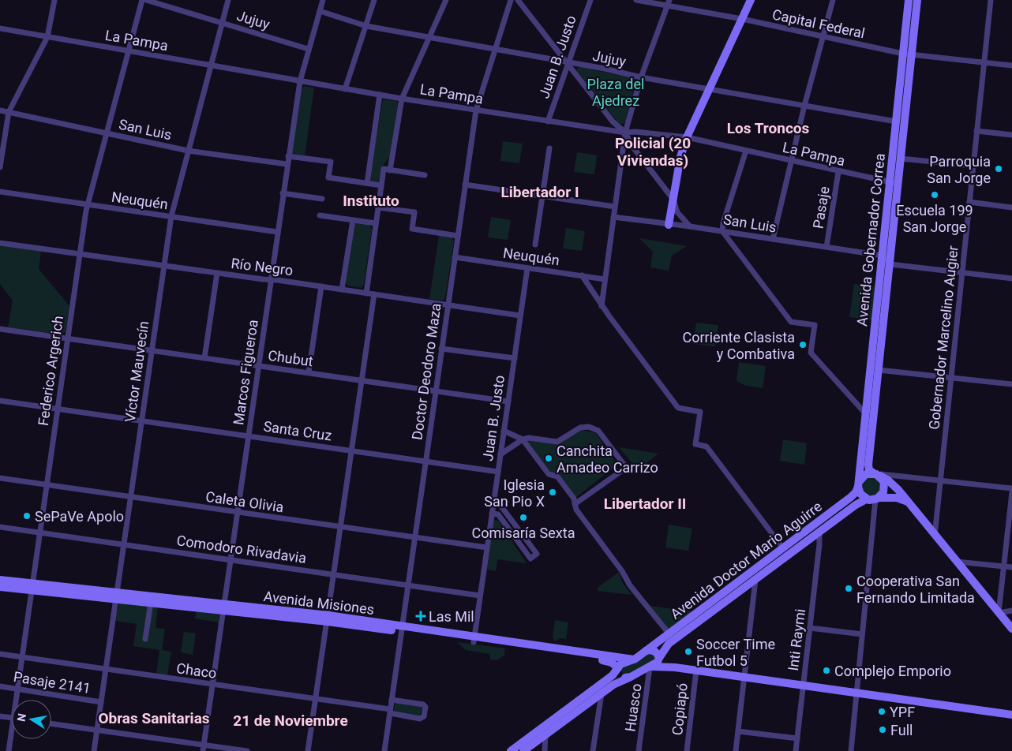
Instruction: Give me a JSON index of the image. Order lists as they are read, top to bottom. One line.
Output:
{"streets":{"main road":["Avenida Gobernador Correa","Avenida Doctor Mario Aguirre","Avenida Misiones"],"street":["Jujuy","Capital Federal","La Pampa","Juan B. Justo","San Luis","Neuquén","Pasaje","Río Negro","Gobernador Marcelino Augier","Chubut","Federico Argerich","Víctor Mauvecín","Doctor Deodoro Maza","Marcos Figueroa","Santa Cruz","Caleta Olivia","Comodoro Rivadavia","Inti Raymi","Chaco","Pasaje 2141","Huasco","Copiapó"]},"crossings":[["Jujuy","Juan B. Justo"],["Jujuy","Avenida Gobernador Correa"],["Jujuy","Víctor Mauvecín"],["Jujuy","Doctor Deodoro Maza"],["Jujuy","Marcos Figueroa"],["Capital Federal","Avenida Gobernador Correa"],["Capital Federal","Gobernador Marcelino Augier"],["La Pampa","Juan B. Justo"],["La Pampa","Pasaje"],["La Pampa","Avenida Gobernador Correa"],["La Pampa","Federico Argerich"],["La Pampa","Víctor Mauvecín"],["La Pampa","Doctor Deodoro Maza"],["La Pampa","Marcos Figueroa"],["Juan B. Justo","Neuquén"],["Juan B. Justo","Río Negro"],["Juan B. Justo","Chubut"],["Juan B. Justo","Santa Cruz"],["Juan B. Justo","Caleta Olivia"],["Juan B. Justo","Comodoro Rivadavia"],["Juan B. Justo","Avenida Misiones"],["San Luis","Pasaje"],["San Luis","Avenida Gobernador Correa"],["San Luis","Federico Argerich"],["San Luis","Víctor Mauvecín"],["San Luis","Marcos Figueroa"],["Neuquén","Federico Argerich"],["Neuquén","Víctor Mauvecín"],["Neuquén","Doctor Deodoro Maza"],["Neuquén","Marcos Figueroa"],["Avenida Gobernador Correa","Avenida Doctor Mario Aguirre"],["Río Negro","Federico Argerich"],["Río Negro","Víctor Mauvecín"],["Río Negro","Doctor Deodoro Maza"],["Río Negro","Marcos Figueroa"],["Chubut","Federico Argerich"],["Chubut","Víctor Mauvecín"],["Chubut","Doctor Deodoro Maza"],["Chubut","Marcos Figueroa"],["Federico Argerich","Santa Cruz"],["Federico Argerich","Caleta Olivia"],["Federico Argerich","Comodoro Rivadavia"],["Federico Argerich","Avenida Misiones"],["Federico Argerich","Chaco"],["Federico Argerich","Pasaje 2141"],["Víctor Mauvecín","Santa Cruz"],["Víctor Mauvecín","Caleta Olivia"],["Víctor Mauvecín","Comodoro Rivadavia"],["Víctor Mauvecín","Avenida Misiones"],["Víctor Mauvecín","Chaco"],["Víctor Mauvecín","Pasaje 2141"],["Doctor Deodoro Maza","Santa Cruz"],["Doctor Deodoro Maza","Caleta Olivia"],["Doctor Deodoro Maza","Comodoro Rivadavia"],["Doctor Deodoro Maza","Avenida Misiones"],["Doctor Deodoro Maza","Chaco"],["Marcos Figueroa","Santa Cruz"],["Marcos Figueroa","Caleta Olivia"],["Marcos Figueroa","Comodoro Rivadavia"],["Marcos Figueroa","Avenida Misiones"],["Marcos Figueroa","Chaco"],["Avenida Doctor Mario Aguirre","Avenida Misiones"],["Avenida Doctor Mario Aguirre","Inti Raymi"],["Avenida Doctor Mario Aguirre","Huasco"]],"districts":["Los Troncos","Policial (20 Viviendas)","Libertador I","Instituto","Libertador II","Obras Sanitarias","21 de Noviembre"],"parks":["Plaza del Ajedrez"],"places":{"other":["Parroquia San Jorge","Escuela 199 San Jorge","Corriente Clasista y Combativa","Canchita Amadeo Carrizo","Iglesia San Pio X","SePaVe Apolo","Comisaría Sexta","Cooperativa San Fernando Limitada","Soccer Time Futbol 5","Complejo Emporio","YPF","Full"],"health":["Las Mil"]},"north":"left"}
